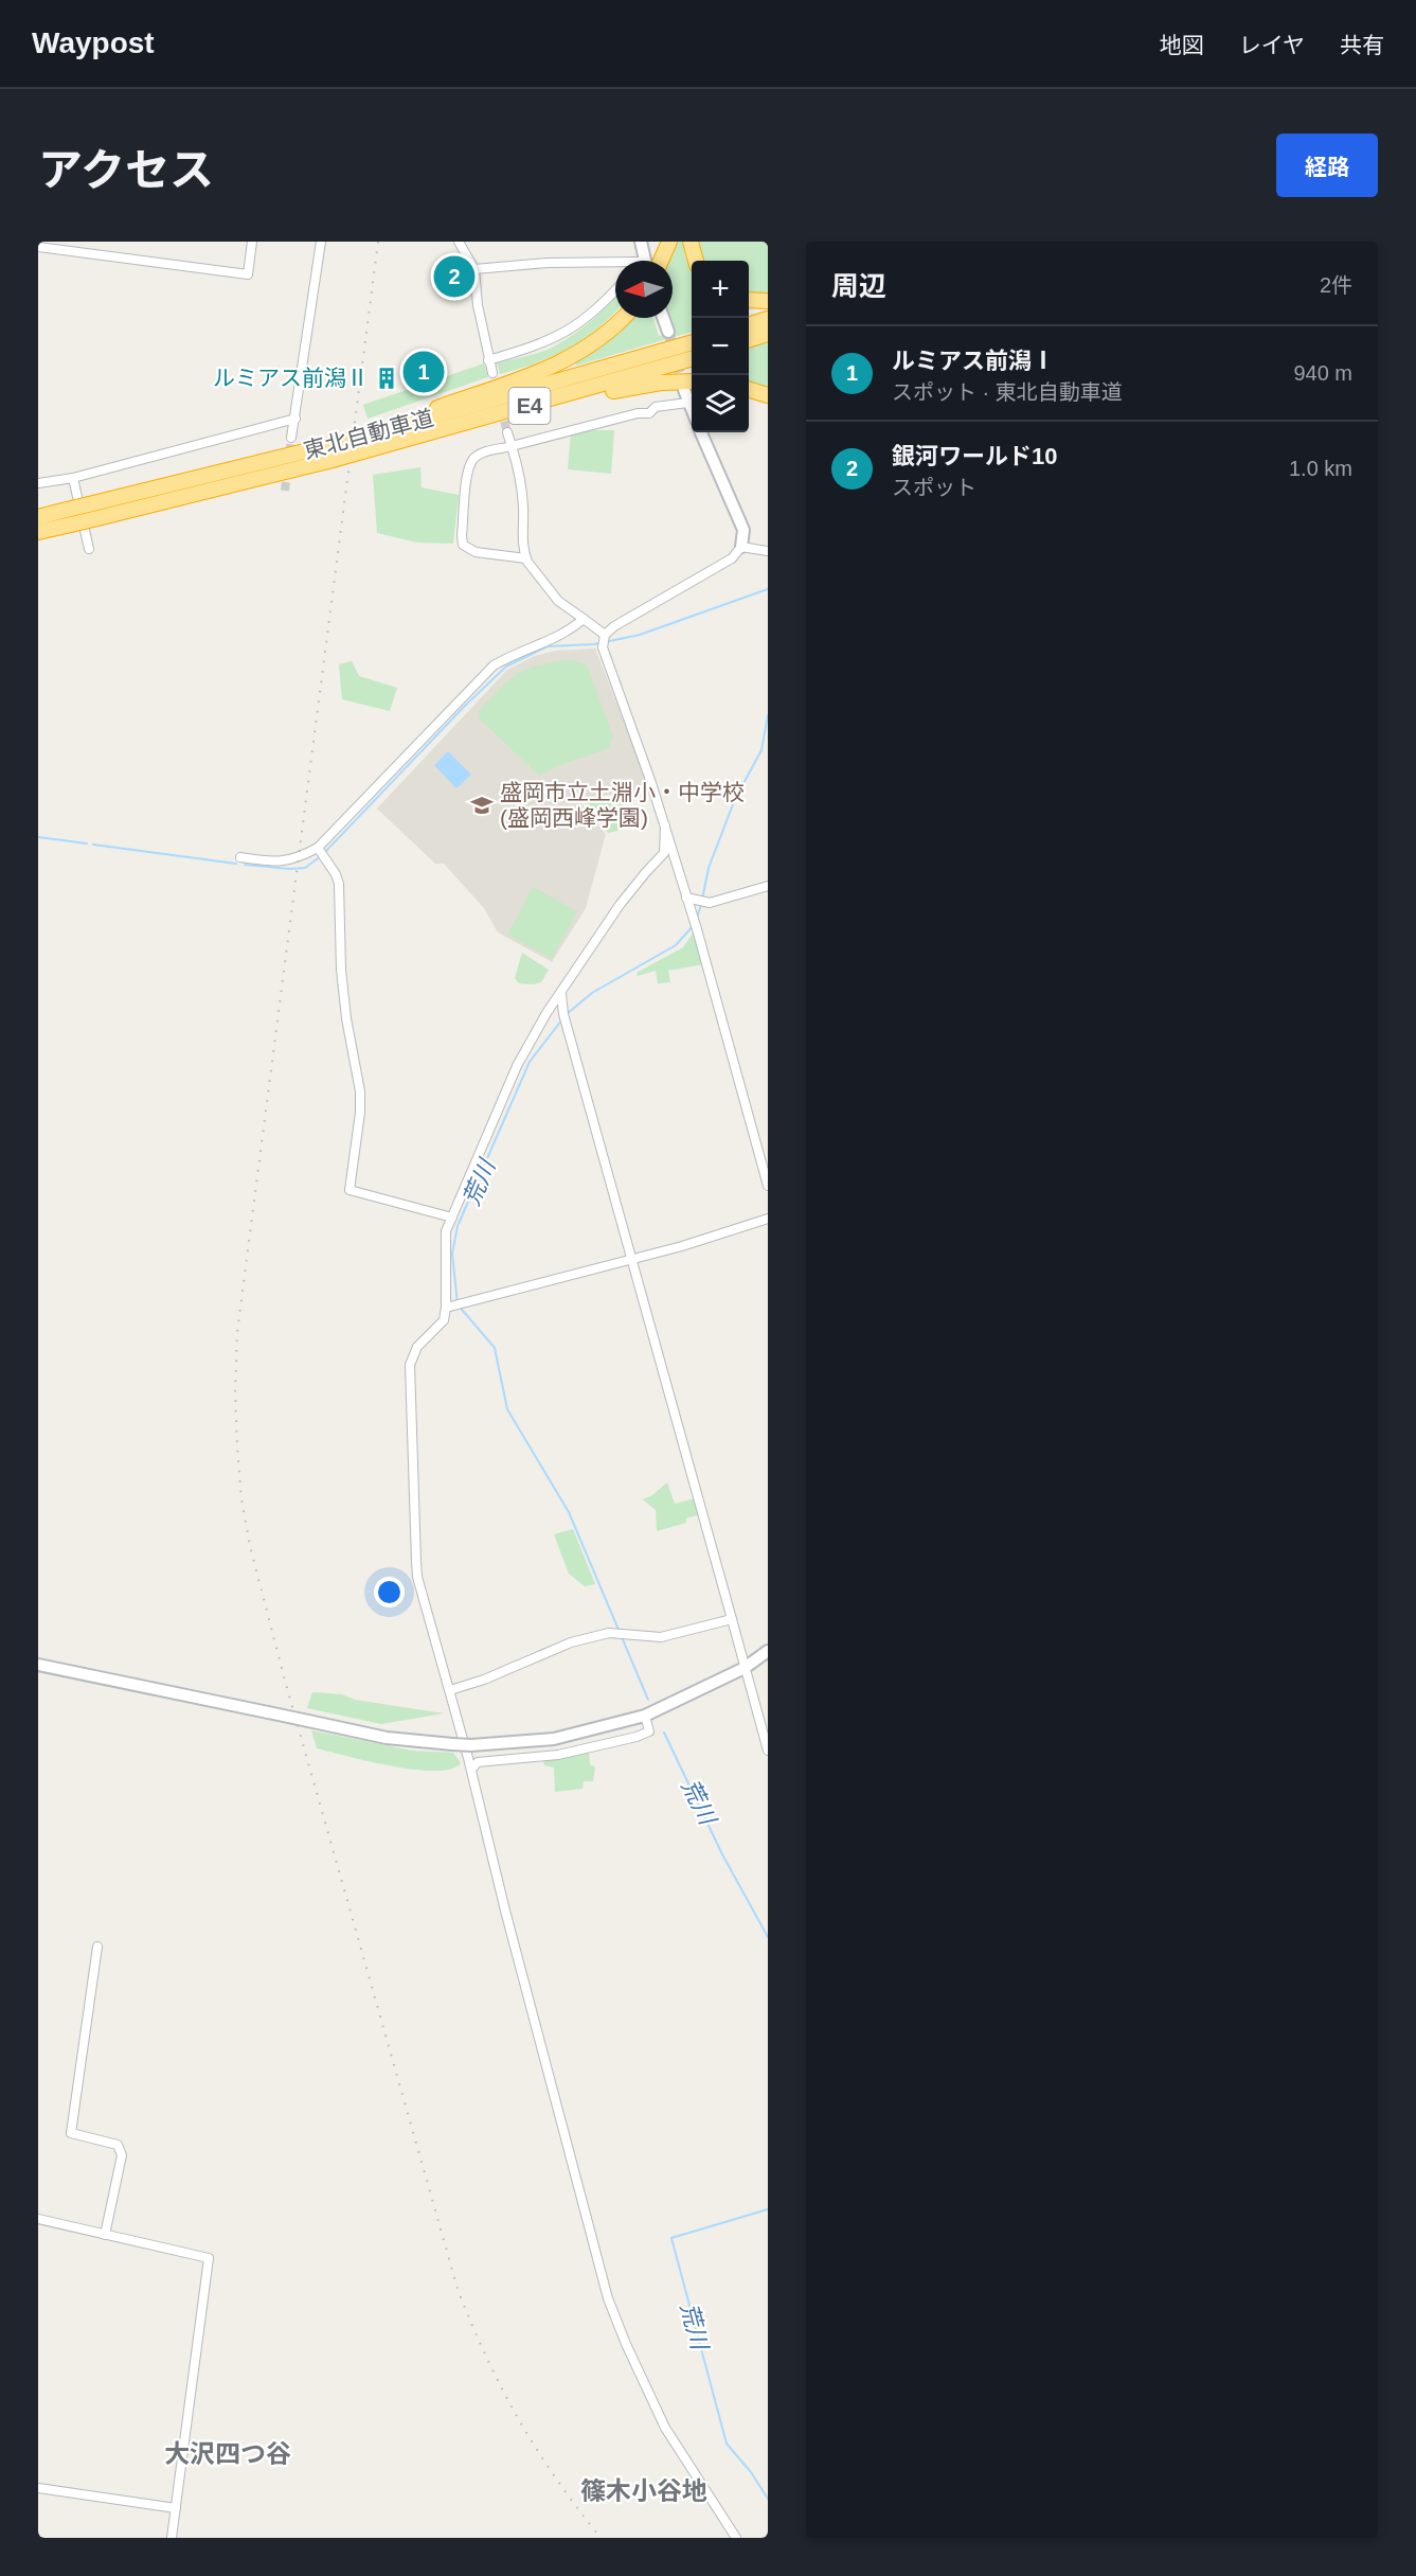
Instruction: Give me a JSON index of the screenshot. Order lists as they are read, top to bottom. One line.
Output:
{"streets":{"highway":["E4","東北自動車道"]},"districts":["大沢四つ谷","篠木小谷地"],"water":["荒川"],"places":{"building":["ルミアス前潟Ⅱ"],"school or university":["盛岡市立土淵小・中学校 (盛岡西峰学園)"]},"north":"left","page":{"header":"Waypost","nav":["地図","レイヤ","共有"],"title":"アクセス","buttons":"経路","heading":["周辺","2件"],"pins":["2","1"],"map_buttons":["+","−"],"list":[{"mark":"1","name":"ルミアス前潟Ⅰ","note":"スポット · 東北自動車道","value":"940 m"},{"mark":"2","name":"銀河ワールド10","note":"スポット","value":"1.0 km"}]}}
